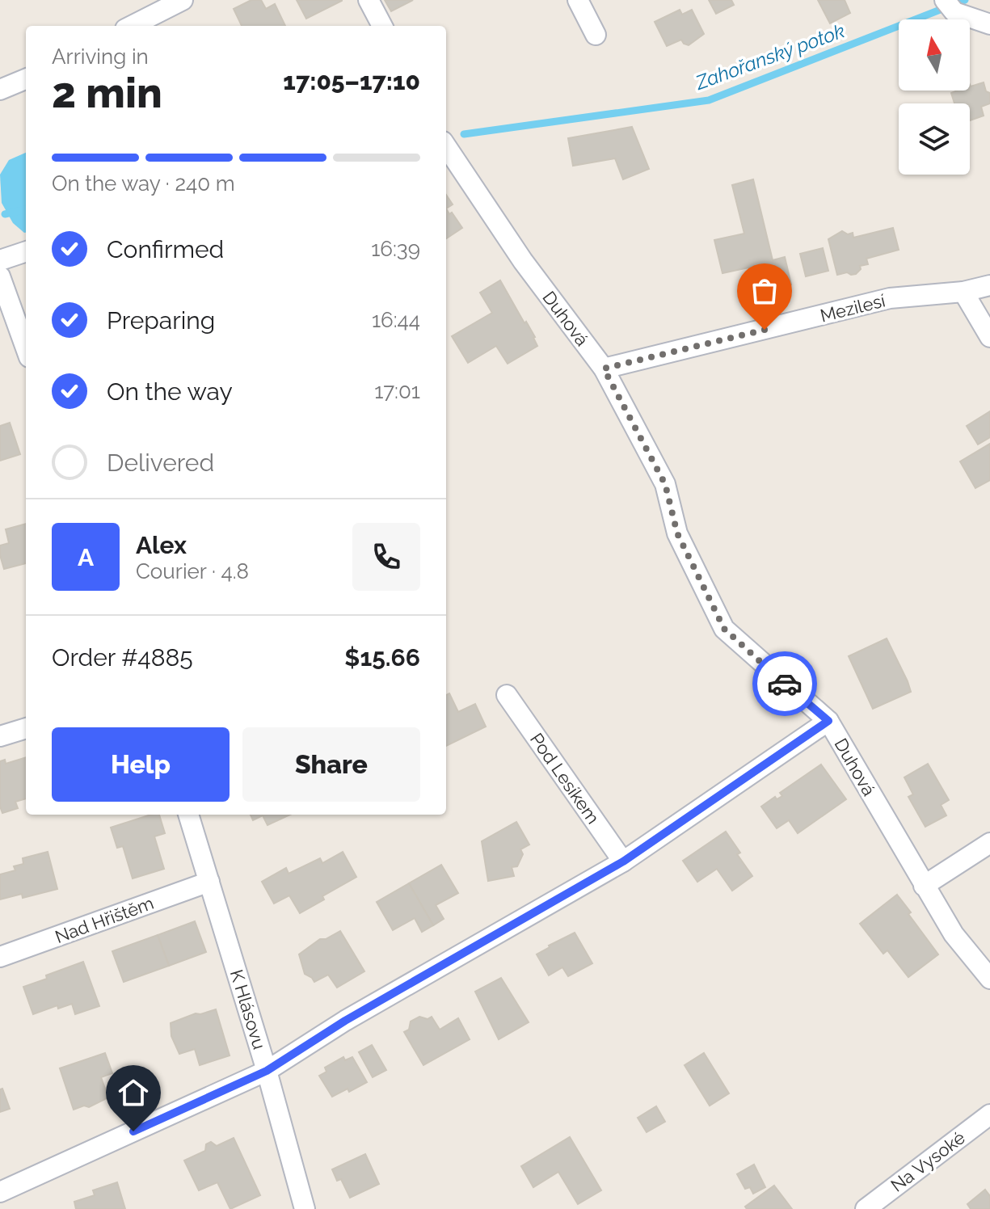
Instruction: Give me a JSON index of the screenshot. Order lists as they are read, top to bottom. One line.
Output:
{"streets":{"street":["Mezilesí","Duhová","Pod Lesíkem","Nad Hřištěm","K Hlásovu","Na Vysoké"]},"crossings":[["Mezilesí","Duhová"],["Nad Hřištěm","K Hlásovu"]],"water":["Zahořanský potok"],"north":"top","page":{"heading":["2 min","Arriving in","17:05–17:10"],"panel":["Alex","Courier · 4.8","Order #4885","$15.66"],"bar":"On the way · 240 m","list":[["Confirmed","16:39"],["Preparing","16:44"],["On the way","17:01"],"Delivered"],"round":"A","buttons":["Help","Share"]}}
